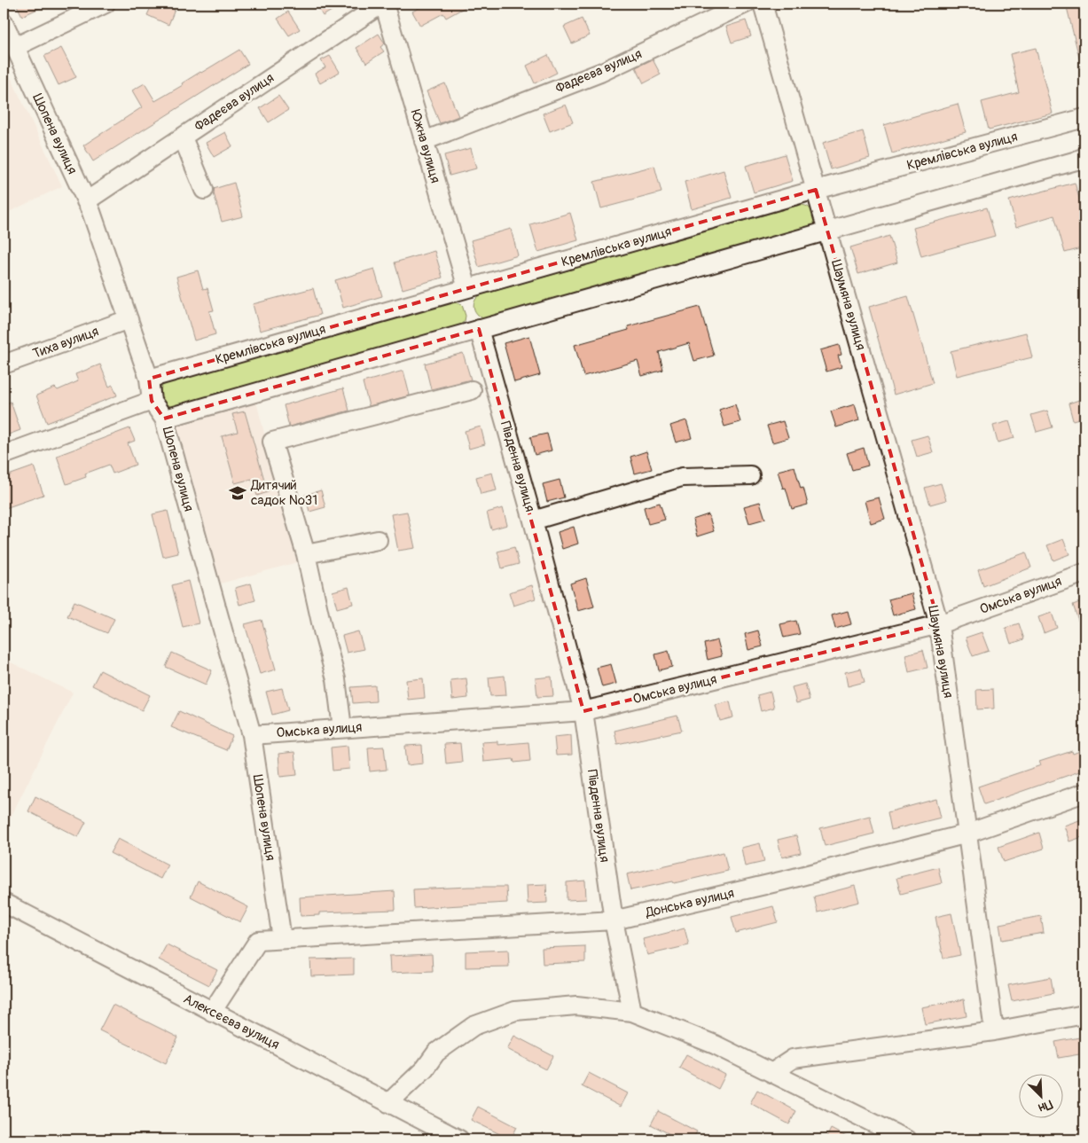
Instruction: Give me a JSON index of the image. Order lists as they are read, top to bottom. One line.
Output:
{"streets":{"street":["Фадеєва вулиця","Шопена вулиця","Южна вулиця","Кремлівська вулиця","Шаумяна вулиця","Тиха вулиця","Південна вулиця","Омська вулиця","Донська вулиця","Алексєєва вулиця"]},"crossings":[["Фадеєва вулиця","Шопена вулиця"],["Фадеєва вулиця","Южна вулиця"],["Шопена вулиця","Кремлівська вулиця"],["Шопена вулиця","Тиха вулиця"],["Шопена вулиця","Омська вулиця"],["Шопена вулиця","Донська вулиця"],["Южна вулиця","Кремлівська вулиця"],["Кремлівська вулиця","Шаумяна вулиця"],["Шаумяна вулиця","Омська вулиця"],["Шаумяна вулиця","Донська вулиця"],["Південна вулиця","Омська вулиця"],["Південна вулиця","Донська вулиця"],["Донська вулиця","Алексєєва вулиця"]],"places":{"school or university":["Дитячий садок №31"]},"north":"bottom right"}
